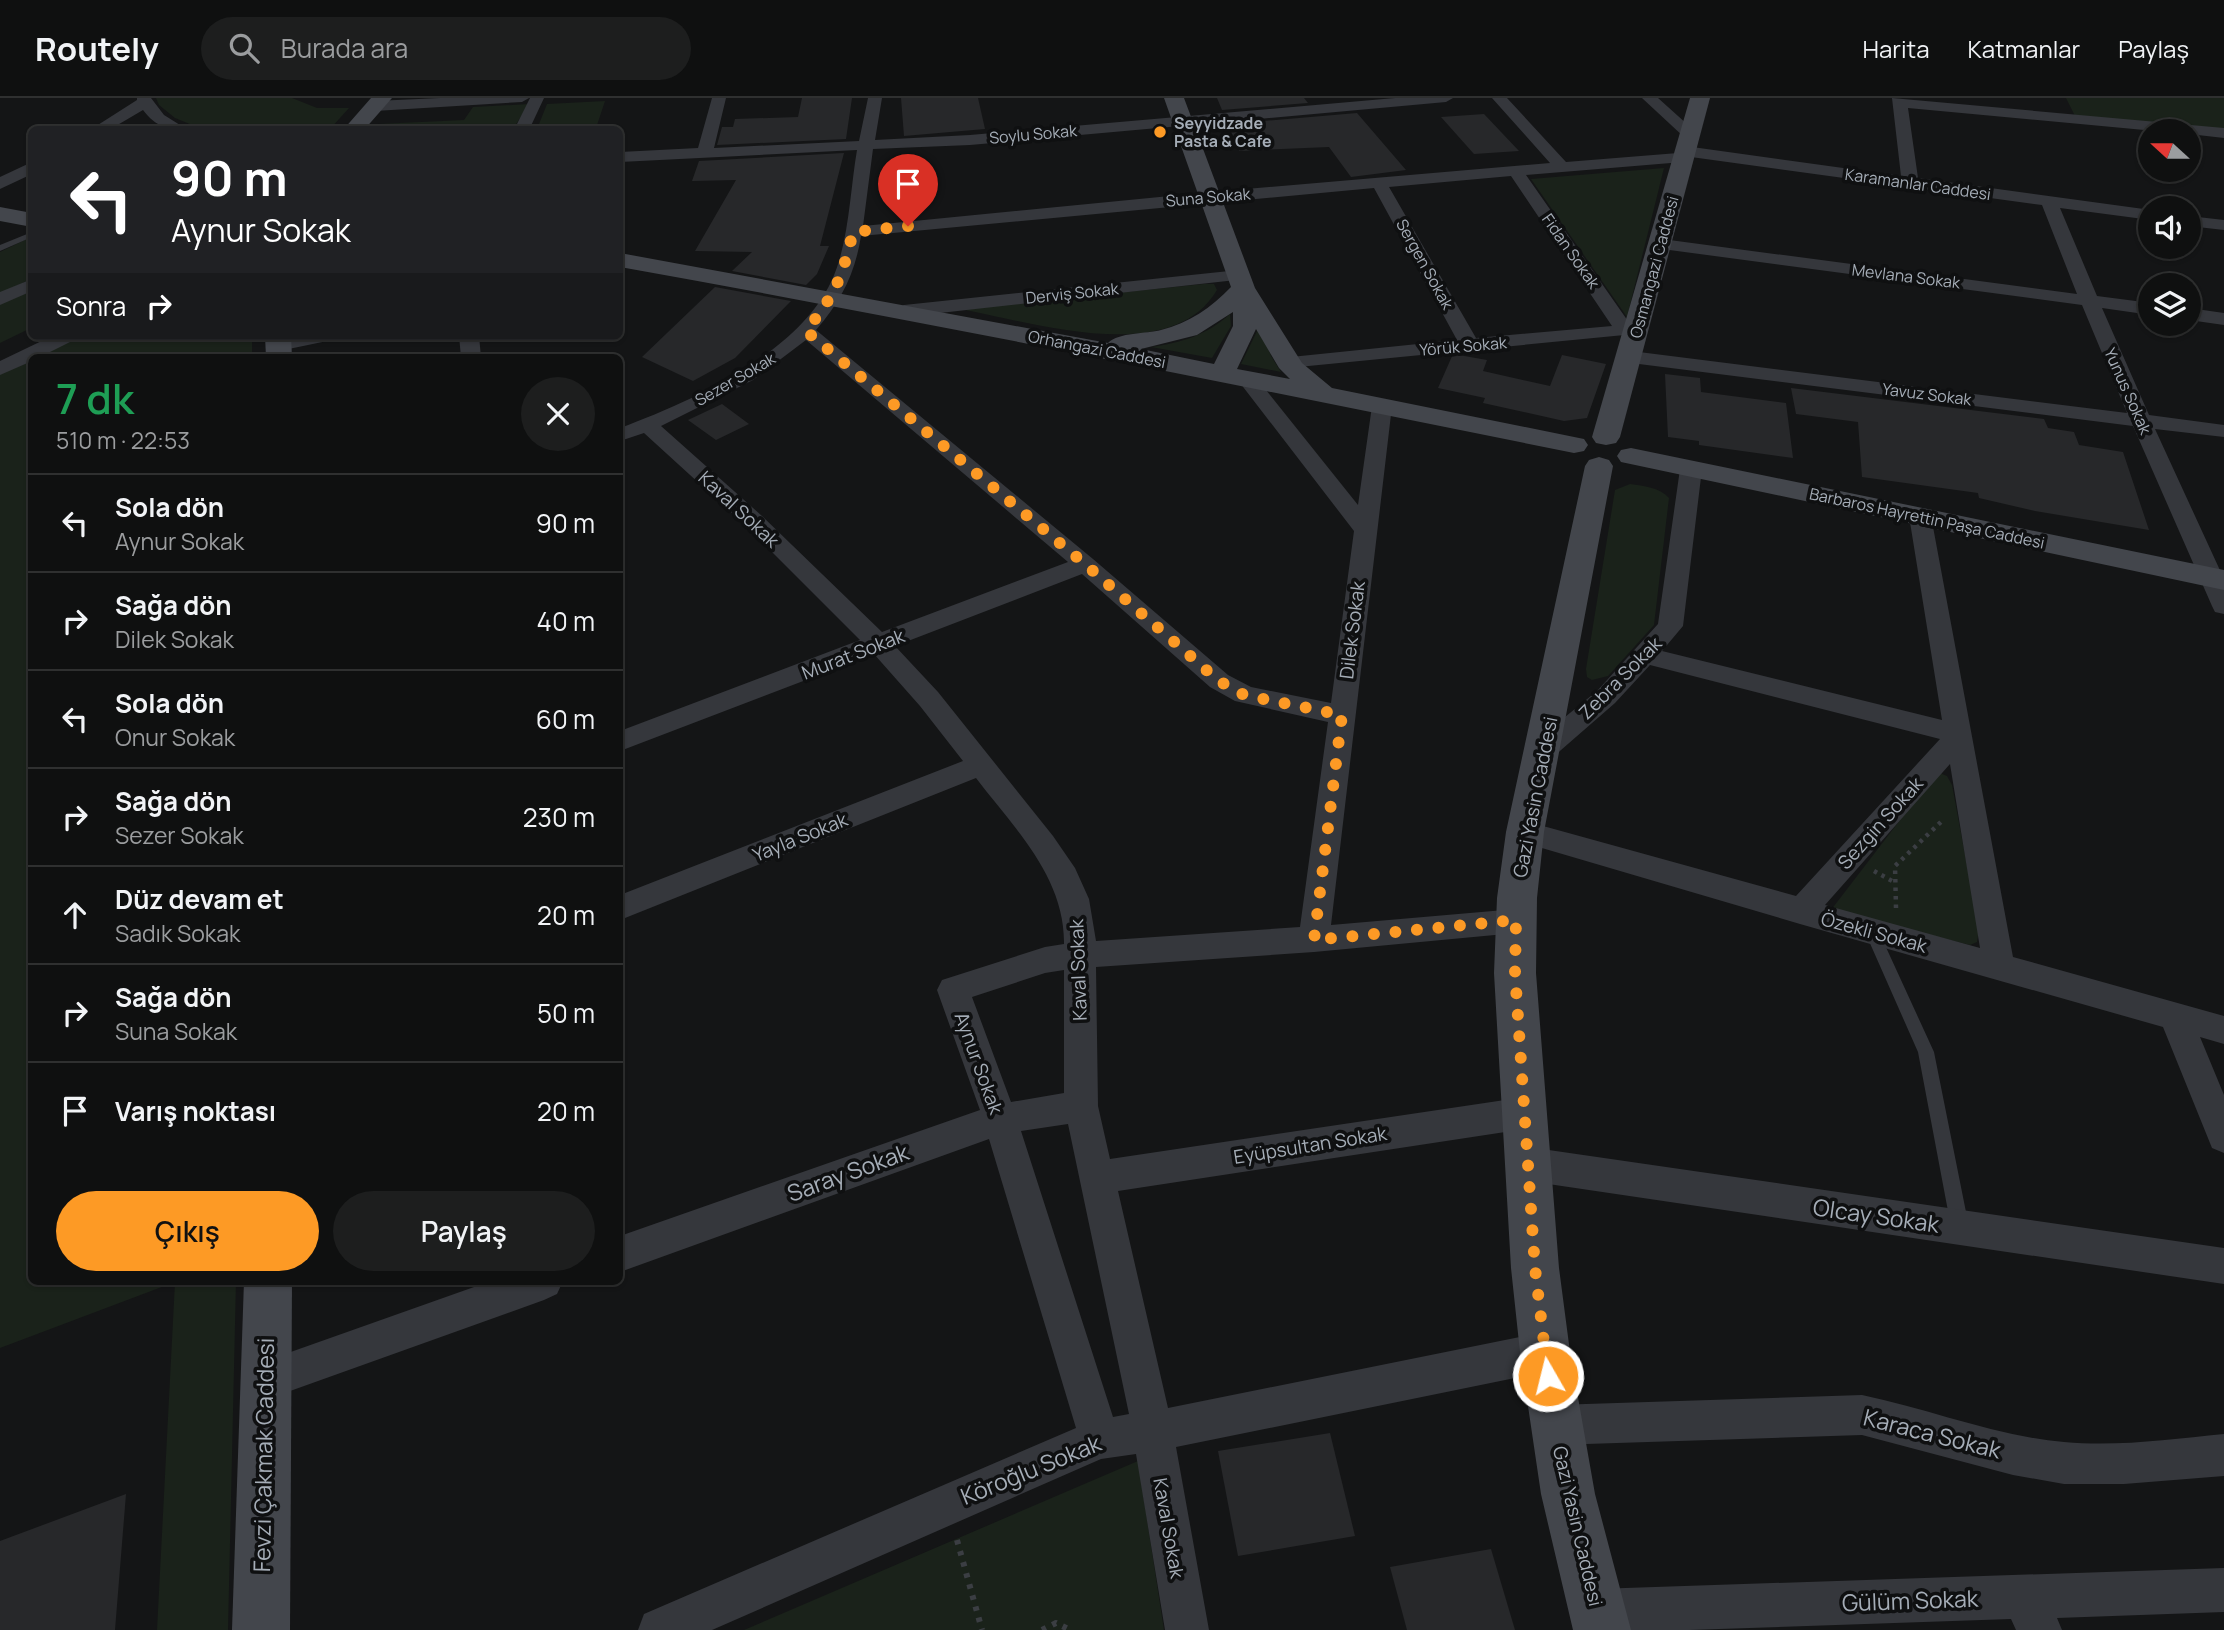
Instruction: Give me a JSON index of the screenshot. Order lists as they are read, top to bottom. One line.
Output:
{"streets":{"street":["Soylu Sokak","Karamanlar Caddesi","Suna Sokak","Fidan Sokak","Sergen Sokak","Osmangazi Caddesi","Mevlana Sokak","Derviş Sokak","Yörük Sokak","Orhangazi Caddesi","Sezer Sokak","Yunus Sokak","Yavuz Sokak","Kaval Sokak","Barbaros Hayrettin Paşa Caddesi","Dilek Sokak","Murat Sokak","Zebra Sokak","Gazi Yasin Caddesi","Sezgin Sokak","Yayla Sokak","Özekli Sokak","Aynur Sokak","Eyüpsultan Sokak","Saray Sokak","Olcay Sokak","Karaca Sokak","Fevzi Çakmak Caddesi","Köroğlu Sokak","Gülüm Sokak"]},"crossings":[["Soylu Sokak","Sezer Sokak"],["Karamanlar Caddesi","Suna Sokak"],["Karamanlar Caddesi","Osmangazi Caddesi"],["Karamanlar Caddesi","Yunus Sokak"],["Suna Sokak","Fidan Sokak"],["Suna Sokak","Sergen Sokak"],["Suna Sokak","Sezer Sokak"],["Fidan Sokak","Osmangazi Caddesi"],["Fidan Sokak","Yörük Sokak"],["Sergen Sokak","Yörük Sokak"],["Osmangazi Caddesi","Mevlana Sokak"],["Osmangazi Caddesi","Yörük Sokak"],["Osmangazi Caddesi","Orhangazi Caddesi"],["Osmangazi Caddesi","Yavuz Sokak"],["Osmangazi Caddesi","Barbaros Hayrettin Paşa Caddesi"],["Osmangazi Caddesi","Gazi Yasin Caddesi"],["Mevlana Sokak","Yunus Sokak"],["Derviş Sokak","Orhangazi Caddesi"],["Orhangazi Caddesi","Sezer Sokak"],["Orhangazi Caddesi","Barbaros Hayrettin Paşa Caddesi"],["Orhangazi Caddesi","Dilek Sokak"],["Orhangazi Caddesi","Gazi Yasin Caddesi"],["Sezer Sokak","Kaval Sokak"],["Yunus Sokak","Yavuz Sokak"],["Yunus Sokak","Barbaros Hayrettin Paşa Caddesi"],["Kaval Sokak","Murat Sokak"],["Kaval Sokak","Yayla Sokak"],["Kaval Sokak","Aynur Sokak"],["Kaval Sokak","Eyüpsultan Sokak"],["Kaval Sokak","Saray Sokak"],["Kaval Sokak","Köroğlu Sokak"],["Barbaros Hayrettin Paşa Caddesi","Zebra Sokak"],["Barbaros Hayrettin Paşa Caddesi","Gazi Yasin Caddesi"],["Dilek Sokak","Aynur Sokak"],["Zebra Sokak","Gazi Yasin Caddesi"],["Gazi Yasin Caddesi","Özekli Sokak"],["Gazi Yasin Caddesi","Aynur Sokak"],["Gazi Yasin Caddesi","Eyüpsultan Sokak"],["Gazi Yasin Caddesi","Olcay Sokak"],["Gazi Yasin Caddesi","Karaca Sokak"],["Gazi Yasin Caddesi","Köroğlu Sokak"],["Gazi Yasin Caddesi","Gülüm Sokak"],["Sezgin Sokak","Özekli Sokak"],["Aynur Sokak","Saray Sokak"],["Aynur Sokak","Köroğlu Sokak"]],"places":["Seyyidzade Pasta & Cafe"],"north":"left","page":{"header":"Routely","search":"Burada ara","nav":["Harita","Katmanlar","Paylaş"],"turn":["90 m","Aynur Sokak"],"then":"Sonra","heading":["7 dk","510 m · 22:53"],"list":[{"name":"Sola dön","note":"Aynur Sokak","value":"90 m"},{"name":"Sağa dön","note":"Dilek Sokak","value":"40 m"},{"name":"Sola dön","note":"Onur Sokak","value":"60 m"},{"name":"Sağa dön","note":"Sezer Sokak","value":"230 m"},{"name":"Düz devam et","note":"Sadık Sokak","value":"20 m"},{"name":"Sağa dön","note":"Suna Sokak","value":"50 m"},{"name":"Varış noktası","value":"20 m"}],"buttons":["Çıkış","Paylaş"]}}
